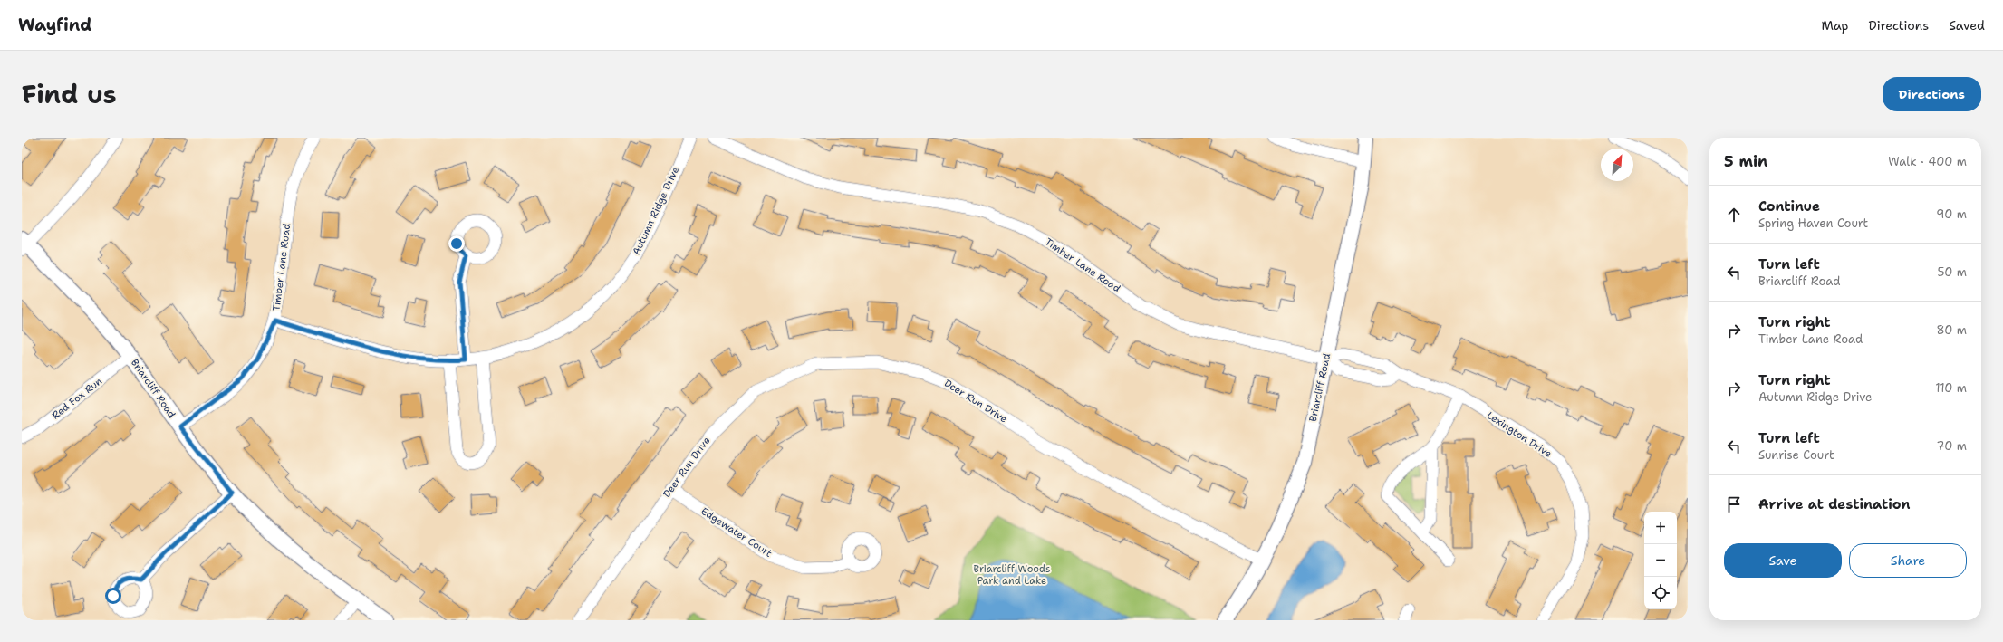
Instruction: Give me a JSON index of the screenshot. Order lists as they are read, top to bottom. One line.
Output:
{"streets":{"street":["Autumn Ridge Drive","Timber Lane Road","Briarcliff Road","Red Fox Run","Deer Run Drive","Lexington Drive","Edgewater Court"]},"crossings":[["Autumn Ridge Drive","Timber Lane Road"],["Timber Lane Road","Briarcliff Road"],["Timber Lane Road","Lexington Drive"],["Briarcliff Road","Red Fox Run"],["Briarcliff Road","Deer Run Drive"],["Briarcliff Road","Lexington Drive"],["Deer Run Drive","Edgewater Court"]],"parks":["Briarcliff Woods Park and Lake"],"north":"top right","page":{"header":"Wayfind","nav":["Map","Directions","Saved"],"title":"Find us","buttons":["Directions",["Save","Share"]],"heading":["5 min","Walk · 400 m"],"list":[["Continue","Spring Haven Court","90 m"],["Turn left","Briarcliff Road","50 m"],["Turn right","Timber Lane Road","80 m"],["Turn right","Autumn Ridge Drive","110 m"],["Turn left","Sunrise Court","70 m"],"Arrive at destination"],"map_buttons":["+","−"]}}
